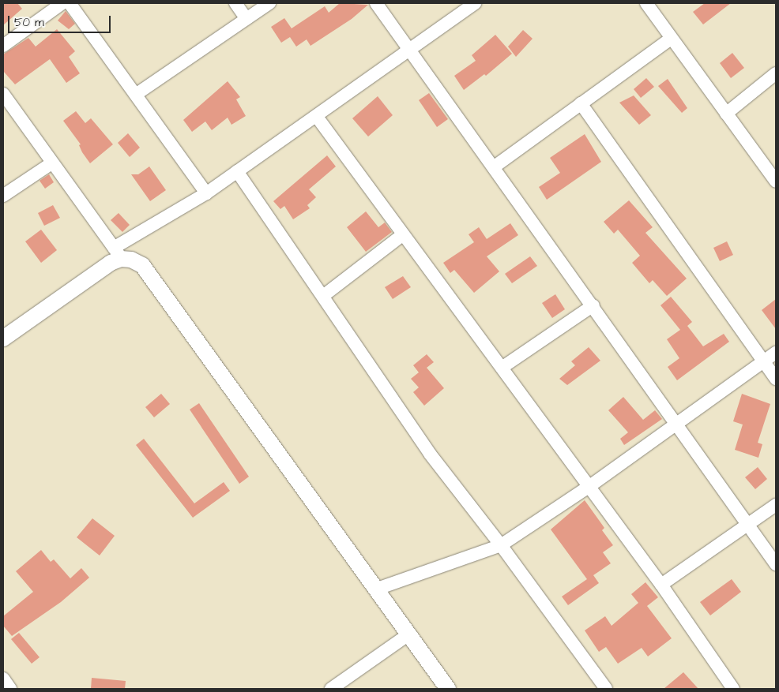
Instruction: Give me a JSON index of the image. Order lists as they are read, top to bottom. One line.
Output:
{"scale_bar":"50 m"}
